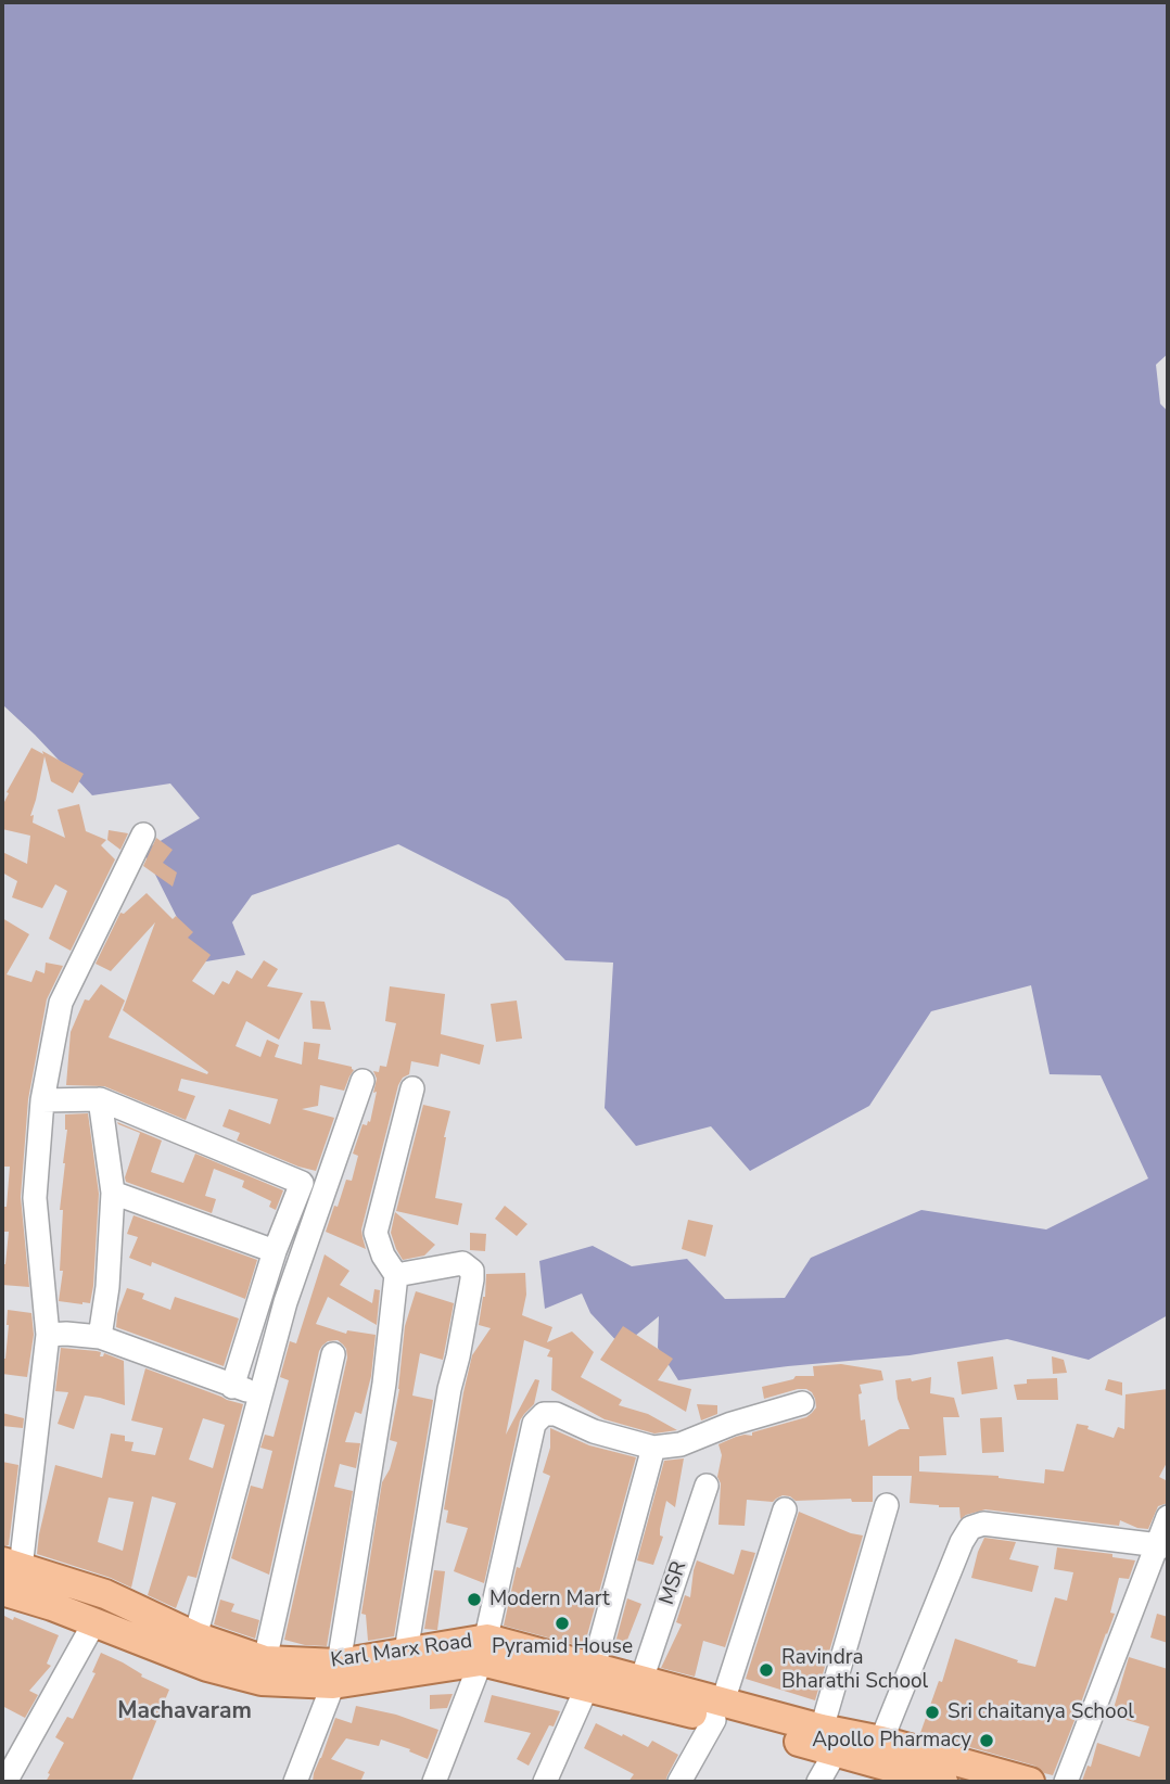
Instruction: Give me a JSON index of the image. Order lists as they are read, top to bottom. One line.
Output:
{"streets":{"main road":["Karl Marx Road"],"street":["MSR"]},"crossings":[["MSR","Karl Marx Road"]],"districts":["Machavaram"],"places":["Modern Mart","Pyramid House","Ravindra Bharathi School","Sri chaitanya School","Apollo Pharmacy"]}
